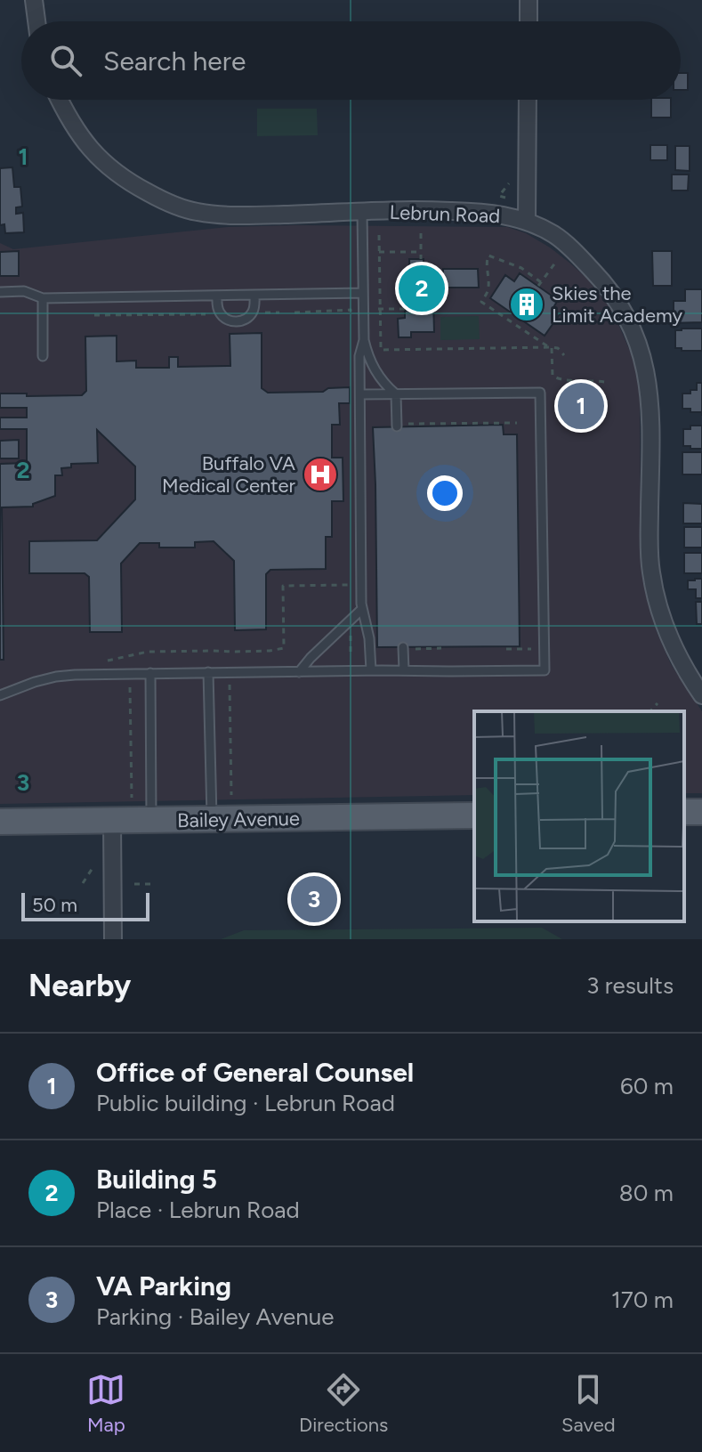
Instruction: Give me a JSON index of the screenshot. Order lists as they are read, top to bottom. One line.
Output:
{"streets":{"main road":["Bailey Avenue"],"street":["Lebrun Road"]},"places":{"building":["Skies the Limit Academy"],"hospital":["Buffalo VA Medical Center"]},"scale_bar":"50 m","page":{"search":"Search here","pins":["2","1","3"],"scale":"50 m","heading":["Nearby","3 results"],"list":[{"mark":"1","name":"Office of General Counsel","note":"Public building · Lebrun Road","value":"60 m"},{"mark":"2","name":"Building 5","note":"Place · Lebrun Road","value":"80 m"},{"mark":"3","name":"VA Parking","note":"Parking · Bailey Avenue","value":"170 m"}],"nav":["Map","Directions","Saved"]},"grid":{"rows":["1","2","3"]}}
